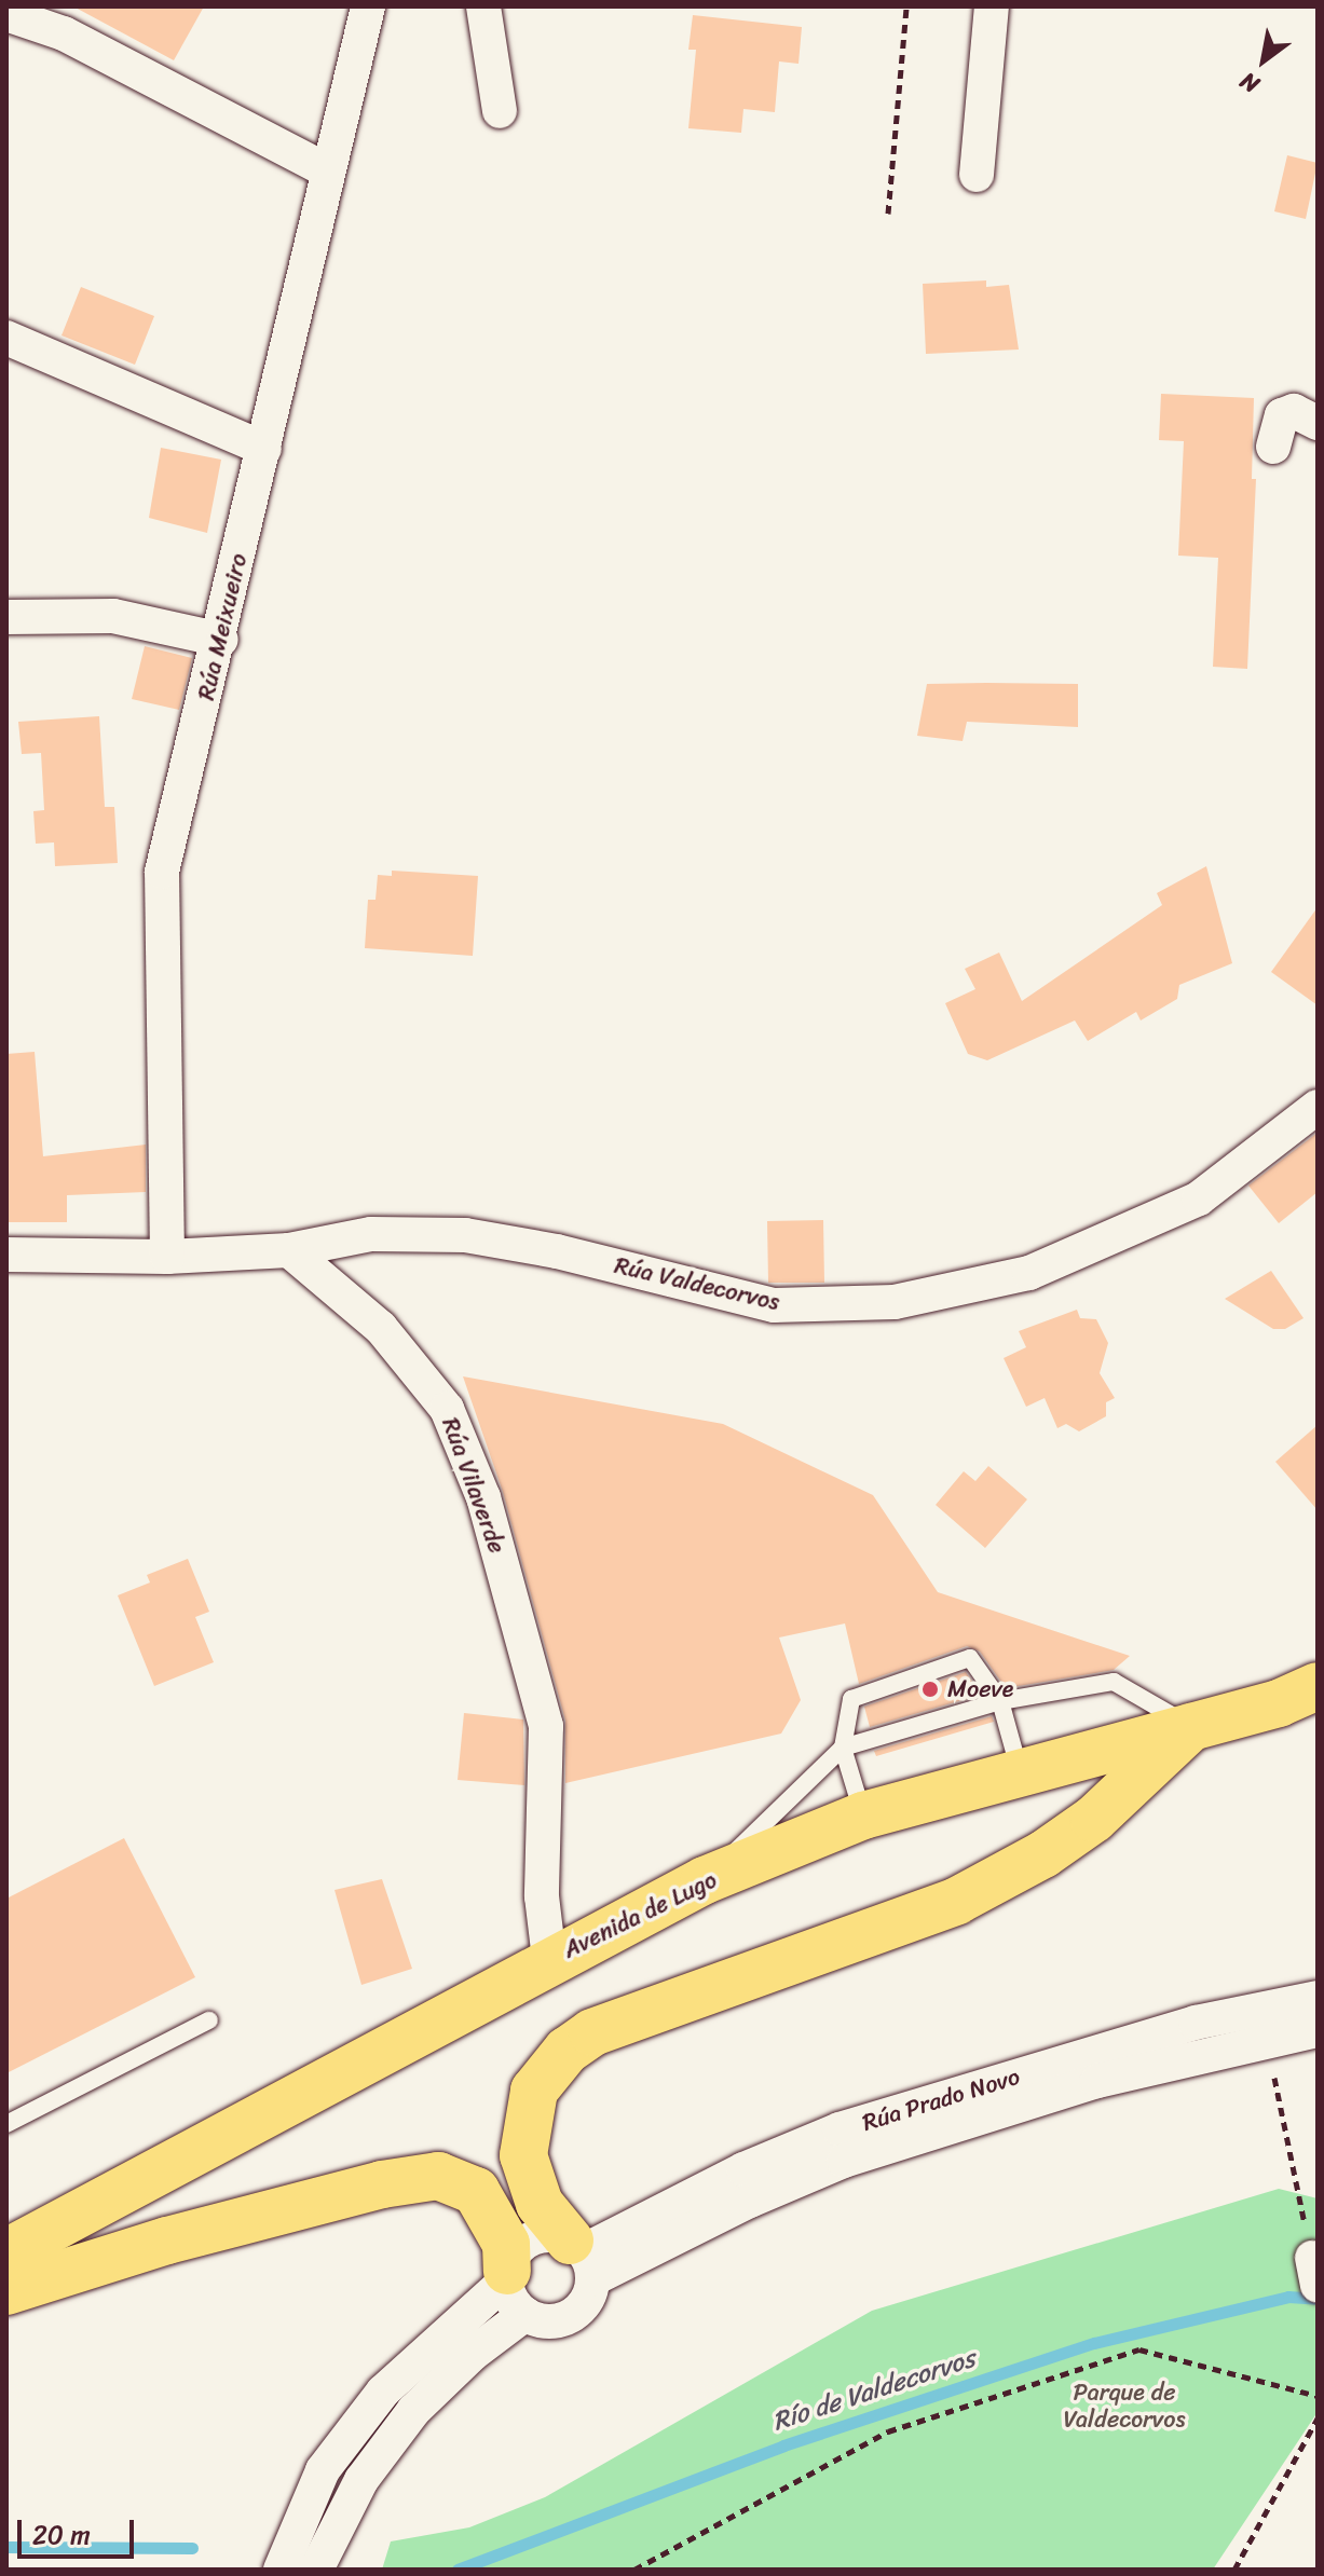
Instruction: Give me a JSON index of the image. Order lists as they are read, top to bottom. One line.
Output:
{"streets":{"highway":["Avenida de Lugo"],"street":["Rúa Meixueiro","Rúa Valdecorvos","Rúa Vilaverde","Rúa Prado Novo"]},"crossings":[["Rúa Valdecorvos","Rúa Vilaverde"],["Rúa Vilaverde","Avenida de Lugo"]],"water":["Río de Valdecorvos"],"parks":["Parque de Valdecorvos"],"places":["Moeve"],"scale_bar":"20 m","north":"bottom left"}
